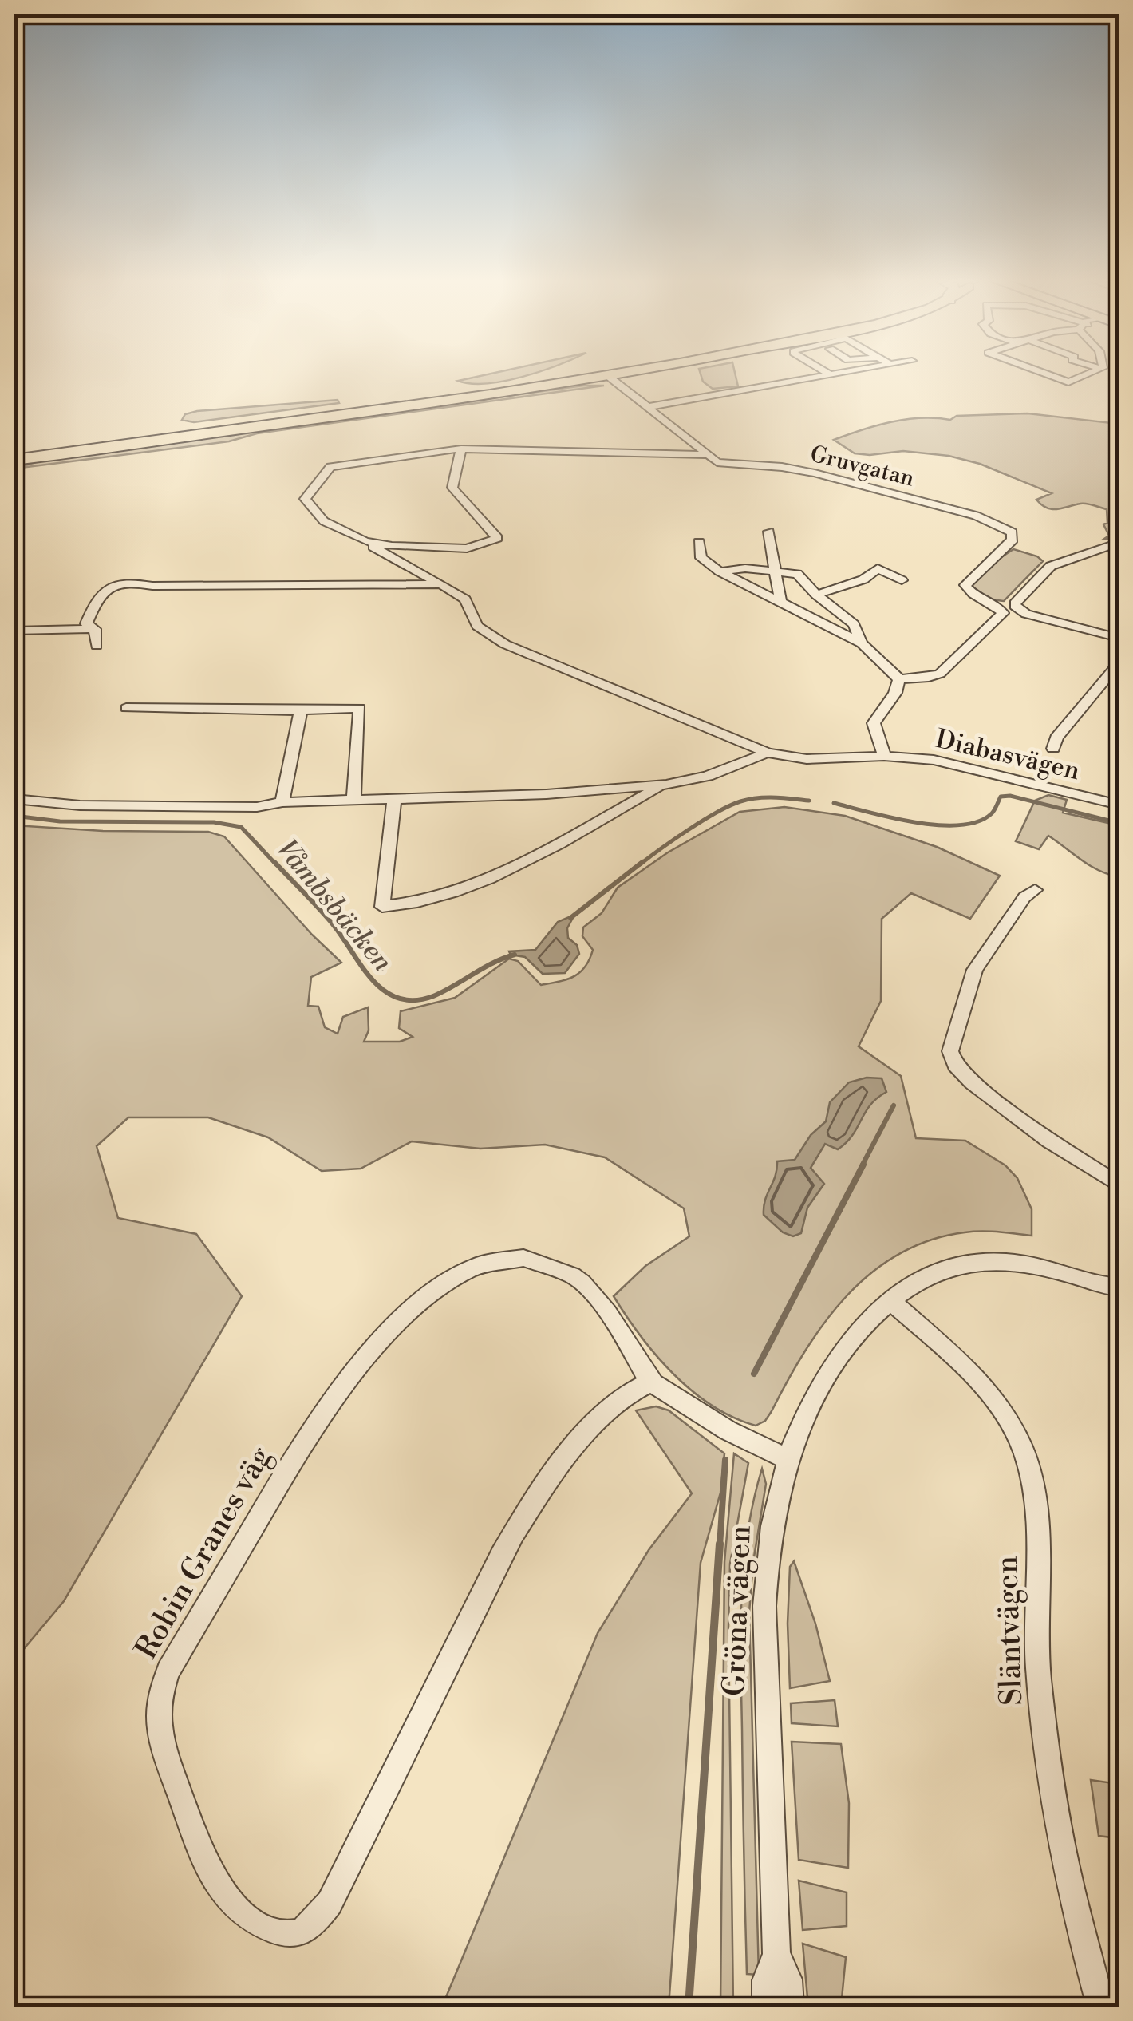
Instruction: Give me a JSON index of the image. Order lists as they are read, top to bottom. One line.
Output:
{"streets":{"street":["Gruvgatan","Diabasvägen","Robin Granes väg","Gröna vägen","Släntvägen"]},"crossings":[["Robin Granes väg","Gröna vägen"],["Gröna vägen","Släntvägen"]],"water":["Våmbsbäcken"]}
